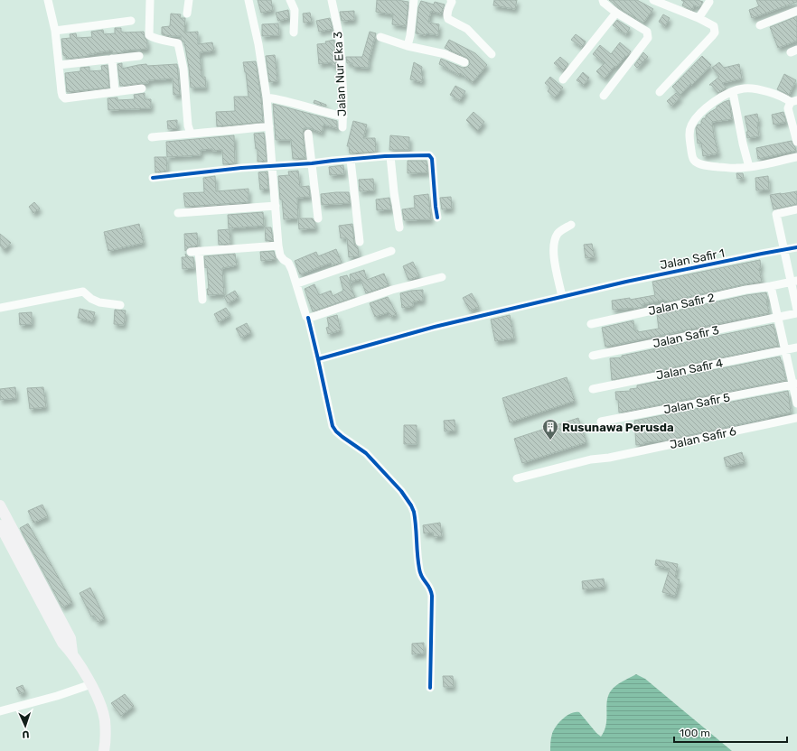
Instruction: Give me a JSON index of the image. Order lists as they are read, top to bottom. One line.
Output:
{"streets":{"street":["Jalan Nur Eka 3","Jalan Safir 1","Jalan Safir 2","Jalan Safir 3","Jalan Safir 4","Jalan Safir 5","Jalan Safir 6"]},"places":{"building":["Rusunawa Perusda"]},"scale_bar":"100 m","north":"bottom"}
